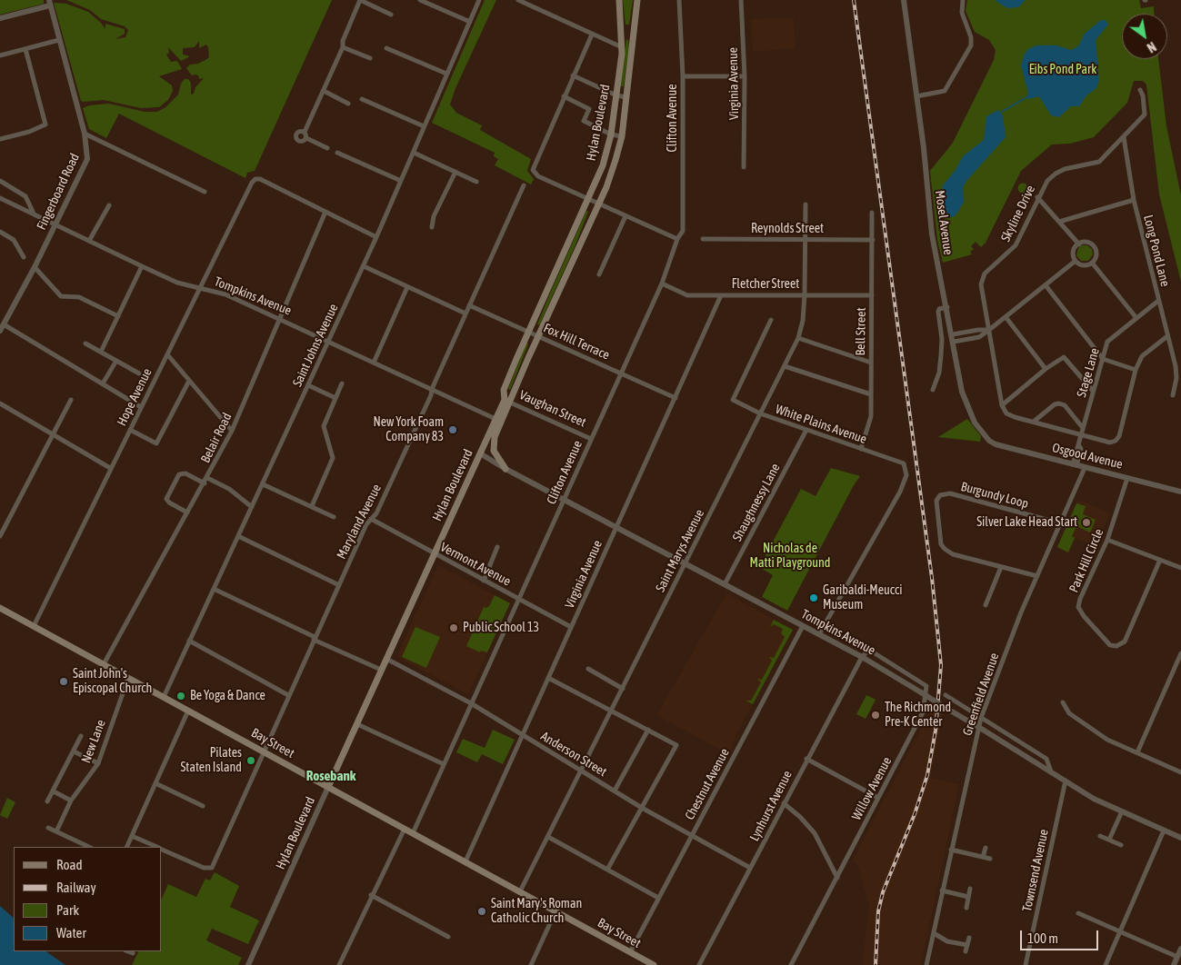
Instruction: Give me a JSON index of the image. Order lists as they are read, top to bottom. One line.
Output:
{"streets":{"main road":["Hylan Boulevard","Bay Street"],"street":["Virginia Avenue","Clifton Avenue","Fingerboard Road","Skyline Drive","Mosel Avenue","Reynolds Street","Long Pond Lane","Fletcher Street","Tompkins Avenue","Bell Street","Fox Hill Terrace","Saint Johns Avenue","Stage Lane","Hope Avenue","Vaughan Street","White Plains Avenue","Belair Road","Osgood Avenue","Burgundy Loop","Shaughnessy Lane","Maryland Avenue","Saint Marys Avenue","Park Hill Circle","Vermont Avenue","Greenfield Avenue","New Lane","Anderson Street","Chestnut Avenue","Willow Avenue","Lynhurst Avenue","Townsend Avenue"]},"crossings":[["Virginia Avenue","Fletcher Street"],["Virginia Avenue","Tompkins Avenue"],["Virginia Avenue","Fox Hill Terrace"],["Virginia Avenue","Vermont Avenue"],["Virginia Avenue","Bay Street"],["Virginia Avenue","Anderson Street"],["Clifton Avenue","Fletcher Street"],["Clifton Avenue","Tompkins Avenue"],["Clifton Avenue","Fox Hill Terrace"],["Clifton Avenue","Vaughan Street"],["Clifton Avenue","Vermont Avenue"],["Clifton Avenue","Bay Street"],["Clifton Avenue","Anderson Street"],["Hylan Boulevard","Tompkins Avenue"],["Hylan Boulevard","Fox Hill Terrace"],["Hylan Boulevard","Vaughan Street"],["Hylan Boulevard","Vermont Avenue"],["Hylan Boulevard","Bay Street"],["Hylan Boulevard","Anderson Street"],["Fingerboard Road","Tompkins Avenue"],["Skyline Drive","Long Pond Lane"],["Mosel Avenue","Osgood Avenue"],["Reynolds Street","Bell Street"],["Reynolds Street","Saint Marys Avenue"],["Long Pond Lane","Stage Lane"],["Fletcher Street","Bell Street"],["Fletcher Street","Saint Marys Avenue"],["Tompkins Avenue","Saint Johns Avenue"],["Tompkins Avenue","Hope Avenue"],["Tompkins Avenue","White Plains Avenue"],["Tompkins Avenue","Belair Road"],["Tompkins Avenue","Shaughnessy Lane"],["Tompkins Avenue","Maryland Avenue"],["Tompkins Avenue","Saint Marys Avenue"],["Tompkins Avenue","Chestnut Avenue"],["Tompkins Avenue","Willow Avenue"],["Tompkins Avenue","Lynhurst Avenue"],["Tompkins Avenue","Townsend Avenue"],["Bell Street","White Plains Avenue"],["Fox Hill Terrace","Maryland Avenue"],["Saint Johns Avenue","Bay Street"],["Stage Lane","Osgood Avenue"],["Hope Avenue","Belair Road"],["Hope Avenue","Bay Street"],["White Plains Avenue","Shaughnessy Lane"],["White Plains Avenue","Saint Marys Avenue"],["Belair Road","Bay Street"],["Osgood Avenue","Park Hill Circle"],["Osgood Avenue","Greenfield Avenue"],["Burgundy Loop","Greenfield Avenue"],["Maryland Avenue","Vermont Avenue"],["Maryland Avenue","Bay Street"],["Saint Marys Avenue","Bay Street"],["Saint Marys Avenue","Anderson Street"],["New Lane","Bay Street"],["Bay Street","Chestnut Avenue"],["Anderson Street","Chestnut Avenue"],["Anderson Street","Lynhurst Avenue"],["Willow Avenue","Lynhurst Avenue"]],"districts":["Rosebank"],"parks":["Eibs Pond Park","Nicholas de Matti Playground"],"places":["New York Foam Company 83","Silver Lake Head Start","Garibaldi-Meucci Museum","Public School 13","Saint John's Episcopal Church","Be Yoga & Dance","The Richmond Pre-K Center","Pilates Staten Island","Saint Mary's Roman Catholic Church"],"legend":["Road","Railway","Park","Water"],"scale_bar":"100 m","north":"bottom right"}
